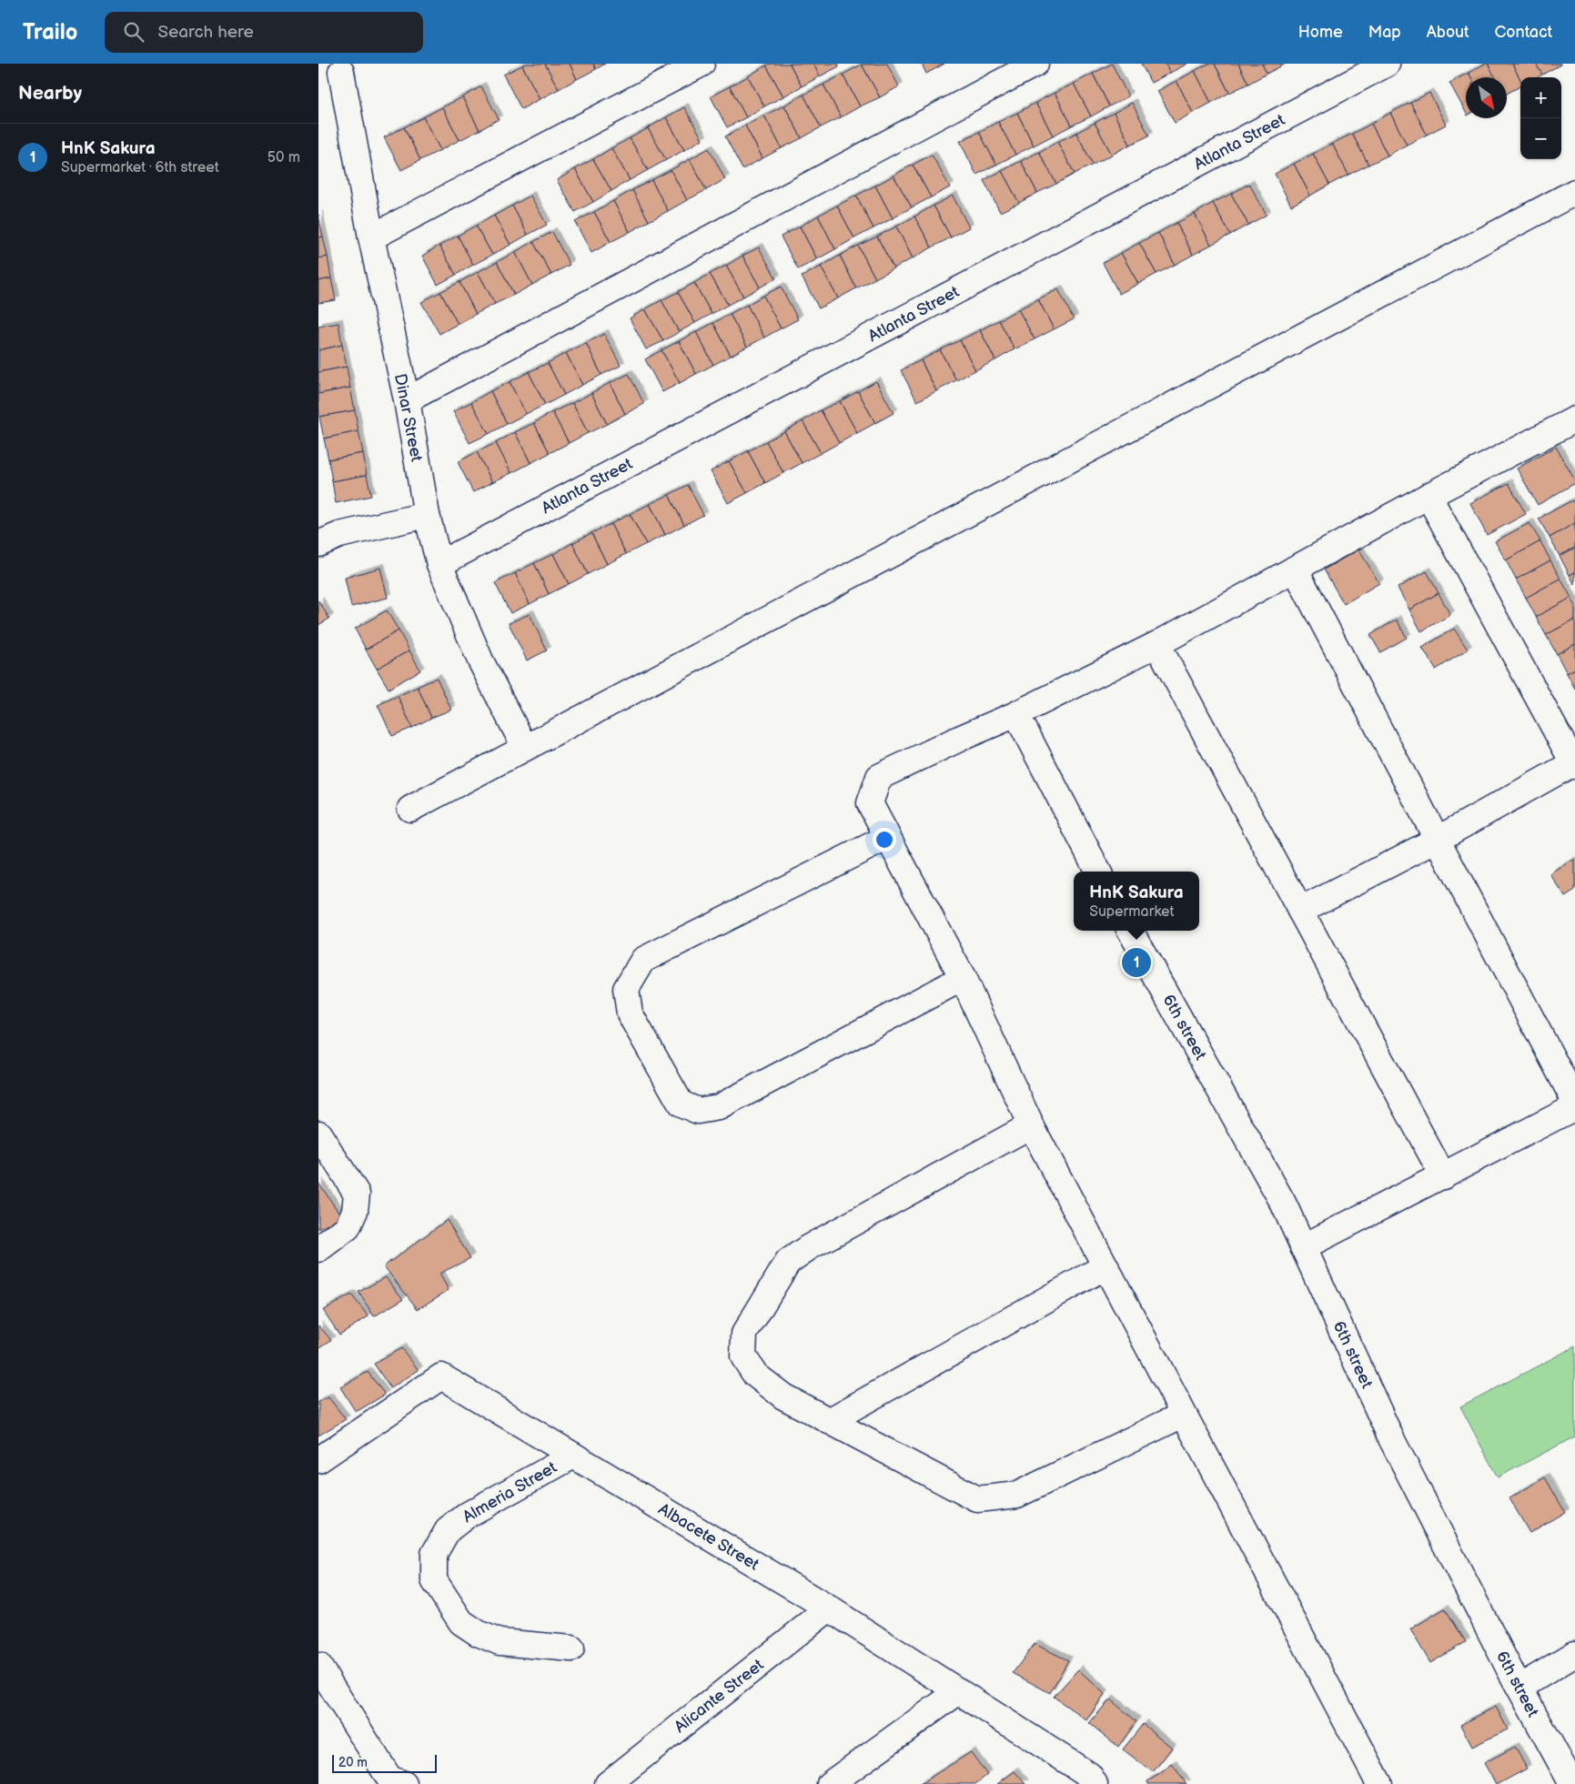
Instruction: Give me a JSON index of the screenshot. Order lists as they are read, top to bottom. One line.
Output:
{"streets":{"street":["Atlanta Street","Dinar Street","6th street","Almeria Street","Albacete Street","Alicante Street"]},"crossings":[["Atlanta Street","Dinar Street"],["Almeria Street","Albacete Street"],["Albacete Street","Alicante Street"]],"scale_bar":"20 m","north":"bottom right","page":{"header":"Trailo","search":"Search here","nav":["Home","Map","About","Contact"],"heading":"Nearby","map_buttons":["+","−"],"list":[{"mark":"1","name":"HnK Sakura","note":"Supermarket · 6th street","value":"50 m"}],"popup":["HnK Sakura","Supermarket"],"pins":"1","scale":"20 m"}}
